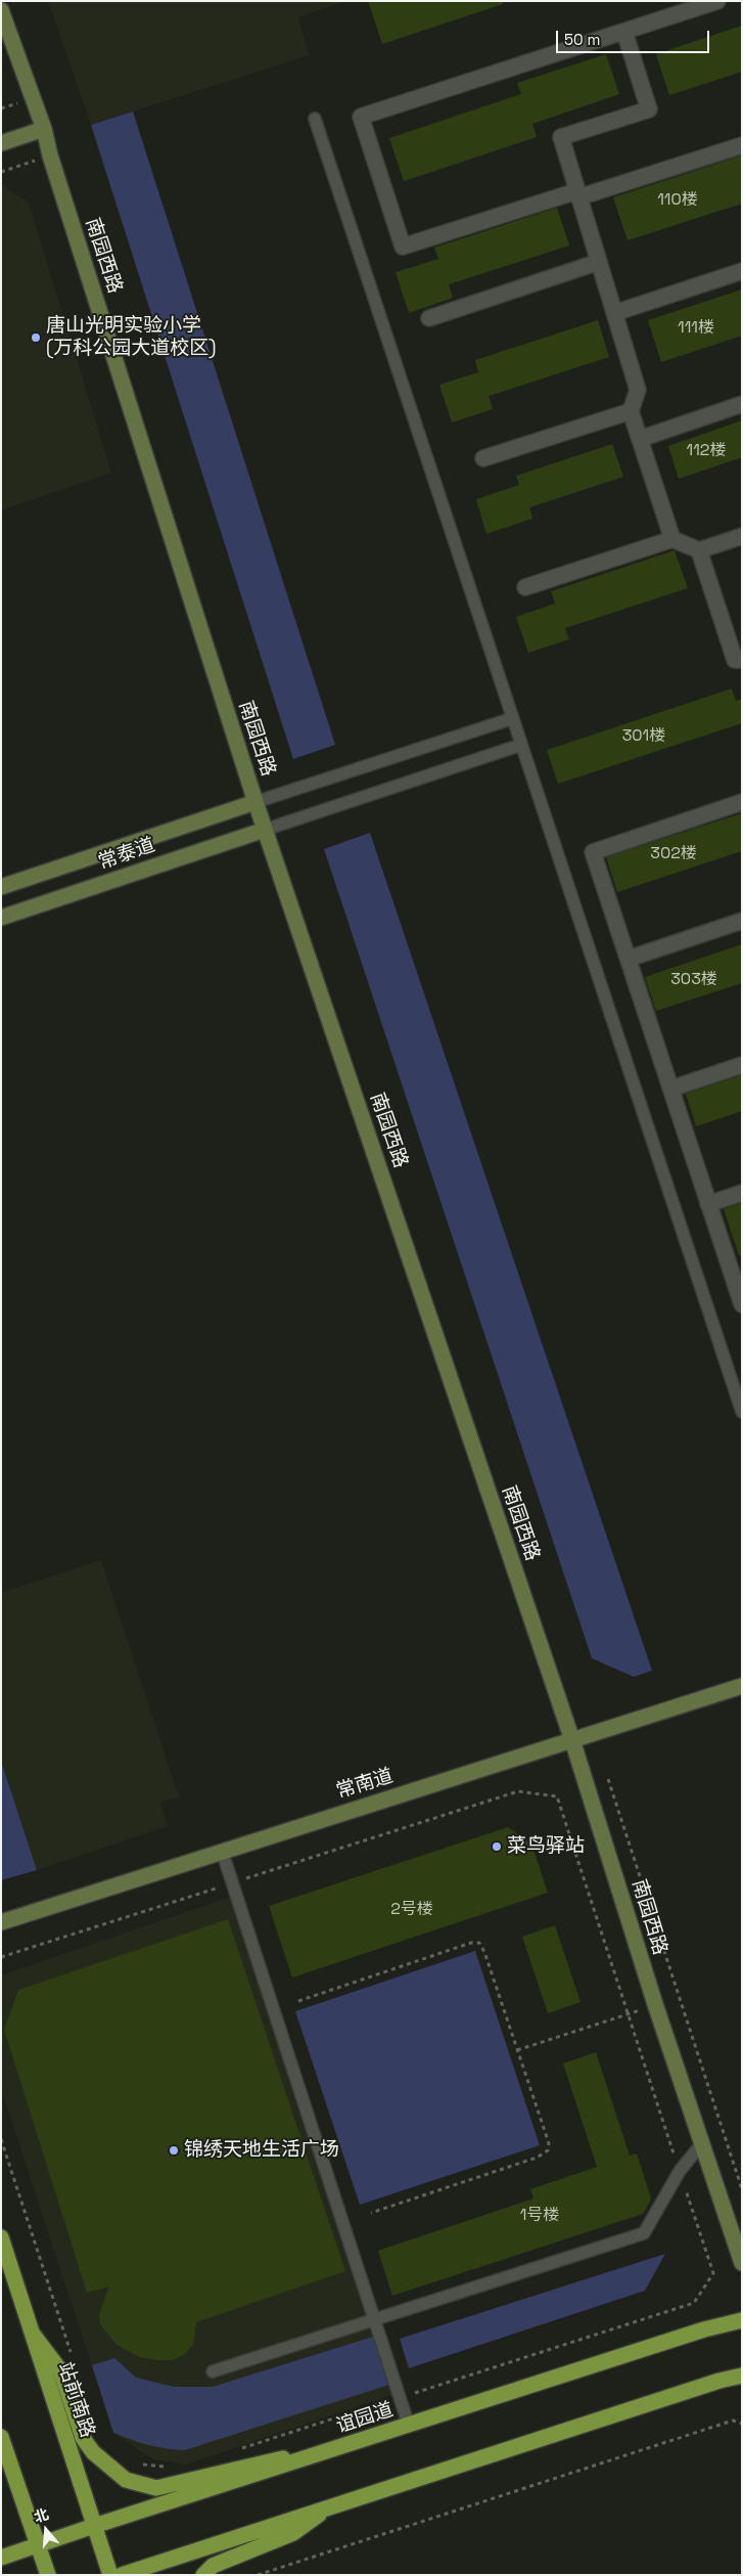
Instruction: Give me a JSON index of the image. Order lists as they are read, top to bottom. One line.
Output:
{"streets":{"main road":["站前南路","谊园道"],"street":["南园西路","常泰道","常南道"]},"crossings":[["南园西路","常泰道"],["南园西路","常南道"],["站前南路","谊园道"]],"places":["唐山光明实验小学 (万科公园大道校区)","菜鸟驿站","锦绣天地生活广场"],"house_numbers":["110楼","111楼","112楼","301楼","302楼","303楼","2号楼","1号楼"],"scale_bar":"50 m","north":"top"}
